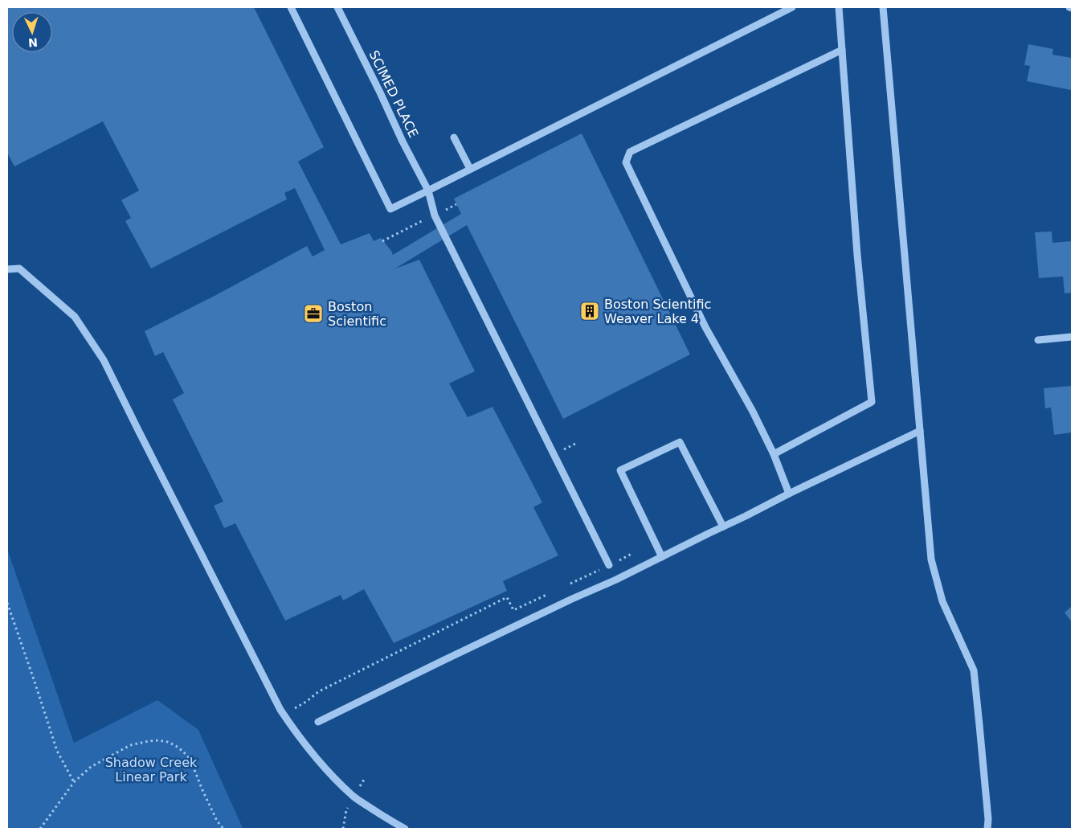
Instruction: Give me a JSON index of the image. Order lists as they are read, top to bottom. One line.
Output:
{"streets":{"street":["SCIMED PLACE"]},"parks":["Shadow Creek Linear Park"],"places":{"building":["Boston Scientific Weaver Lake 4"],"office":["Boston Scientific"]},"north":"bottom"}
